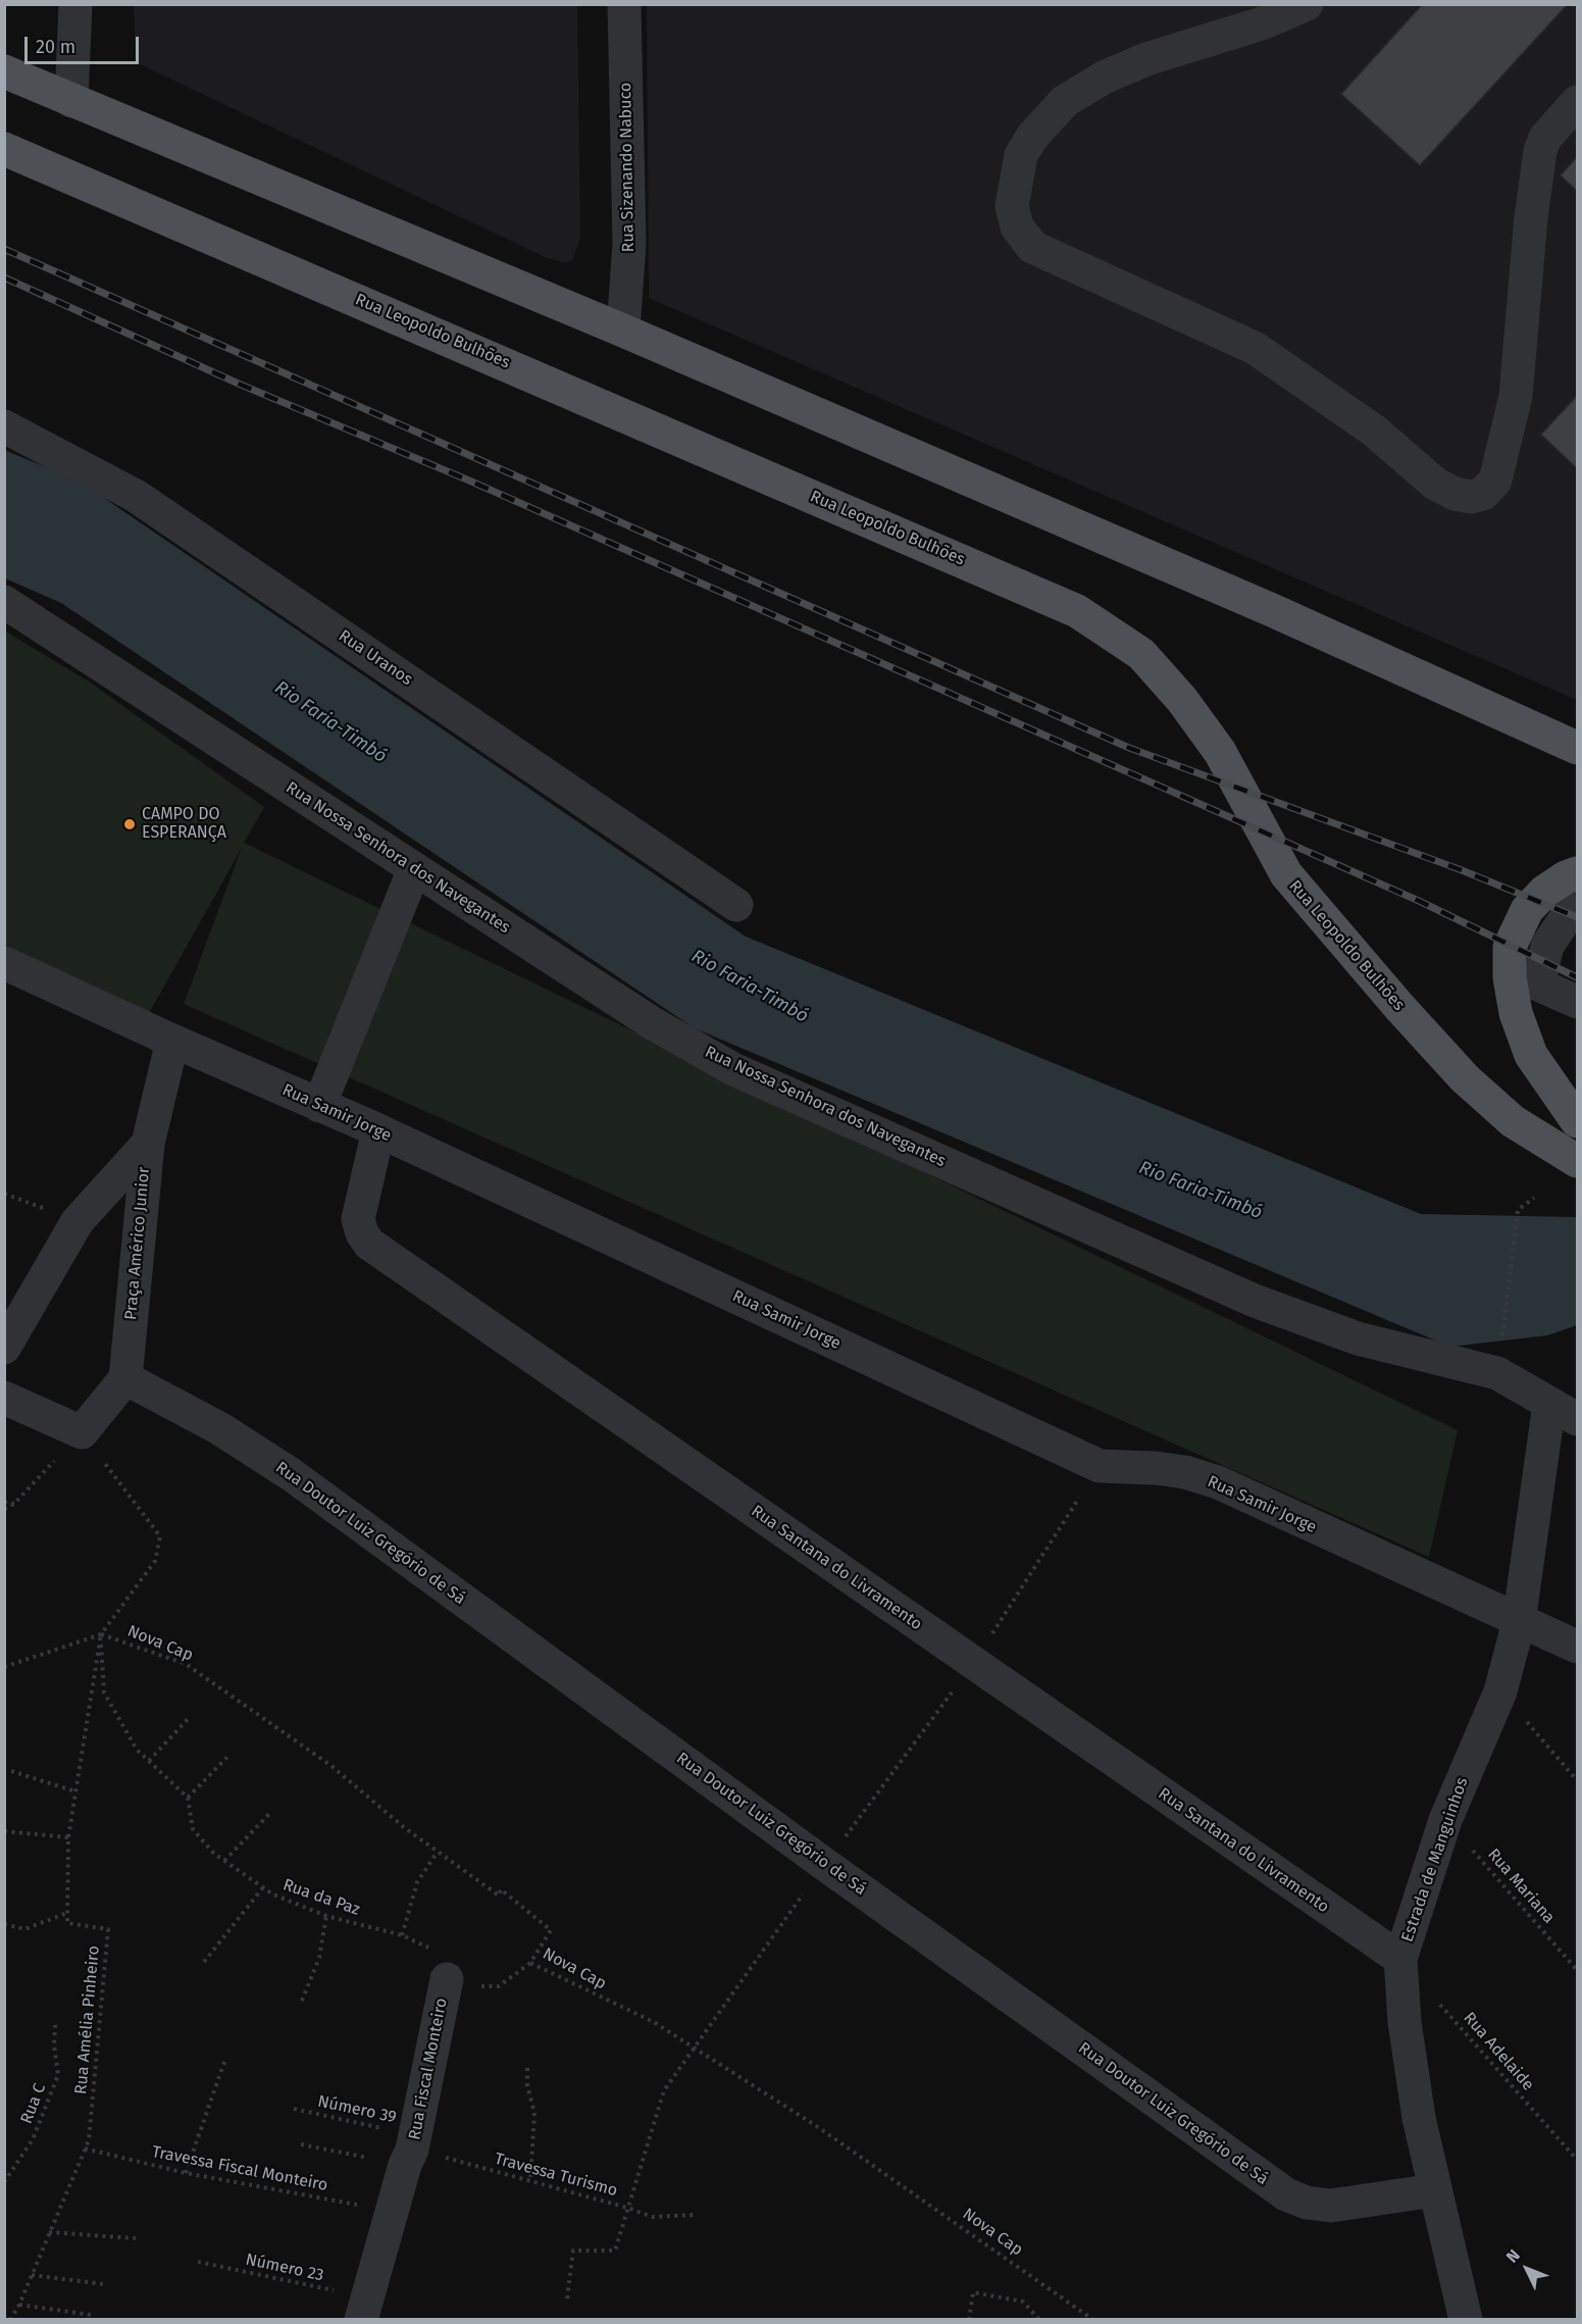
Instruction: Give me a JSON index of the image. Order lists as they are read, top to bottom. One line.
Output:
{"streets":{"main road":["Rua Leopoldo Bulhões"],"street":["Rua Sizenando Nabuco","Rua Uranos","Rua Nossa Senhora dos Navegantes","Rua Samir Jorge","Praça Américo Junior","Rua Doutor Luiz Gregório de Sá","Rua Santana do Livramento","Estrada de Manguinhos","Rua Fiscal Monteiro"],"path":["Nova Cap","Rua Mariana","Rua da Paz","Rua Amélia Pinheiro","Rua Adelaide","Rua C","Número 39","Travessa Fiscal Monteiro","Travessa Turismo","Número 23"]},"crossings":[["Rua Nossa Senhora dos Navegantes","Estrada de Manguinhos"],["Rua Samir Jorge","Praça Américo Junior"],["Rua Samir Jorge","Rua Santana do Livramento"],["Rua Samir Jorge","Estrada de Manguinhos"],["Praça Américo Junior","Rua Doutor Luiz Gregório de Sá"],["Rua Doutor Luiz Gregório de Sá","Estrada de Manguinhos"],["Rua Santana do Livramento","Estrada de Manguinhos"],["Rua Santana do Livramento","Rua Adelaide"],["Nova Cap","Rua Fiscal Monteiro"],["Estrada de Manguinhos","Rua Mariana"],["Estrada de Manguinhos","Rua Adelaide"],["Rua da Paz","Rua Fiscal Monteiro"],["Rua Amélia Pinheiro","Travessa Fiscal Monteiro"],["Rua Fiscal Monteiro","Número 39"],["Rua Fiscal Monteiro","Travessa Fiscal Monteiro"],["Rua Fiscal Monteiro","Travessa Turismo"],["Rua Fiscal Monteiro","Número 23"],["Número 39","Travessa Turismo"]],"water":["Rio Faria-Timbó"],"places":["CAMPO DO ESPERANÇA"],"scale_bar":"20 m","north":"top left"}
